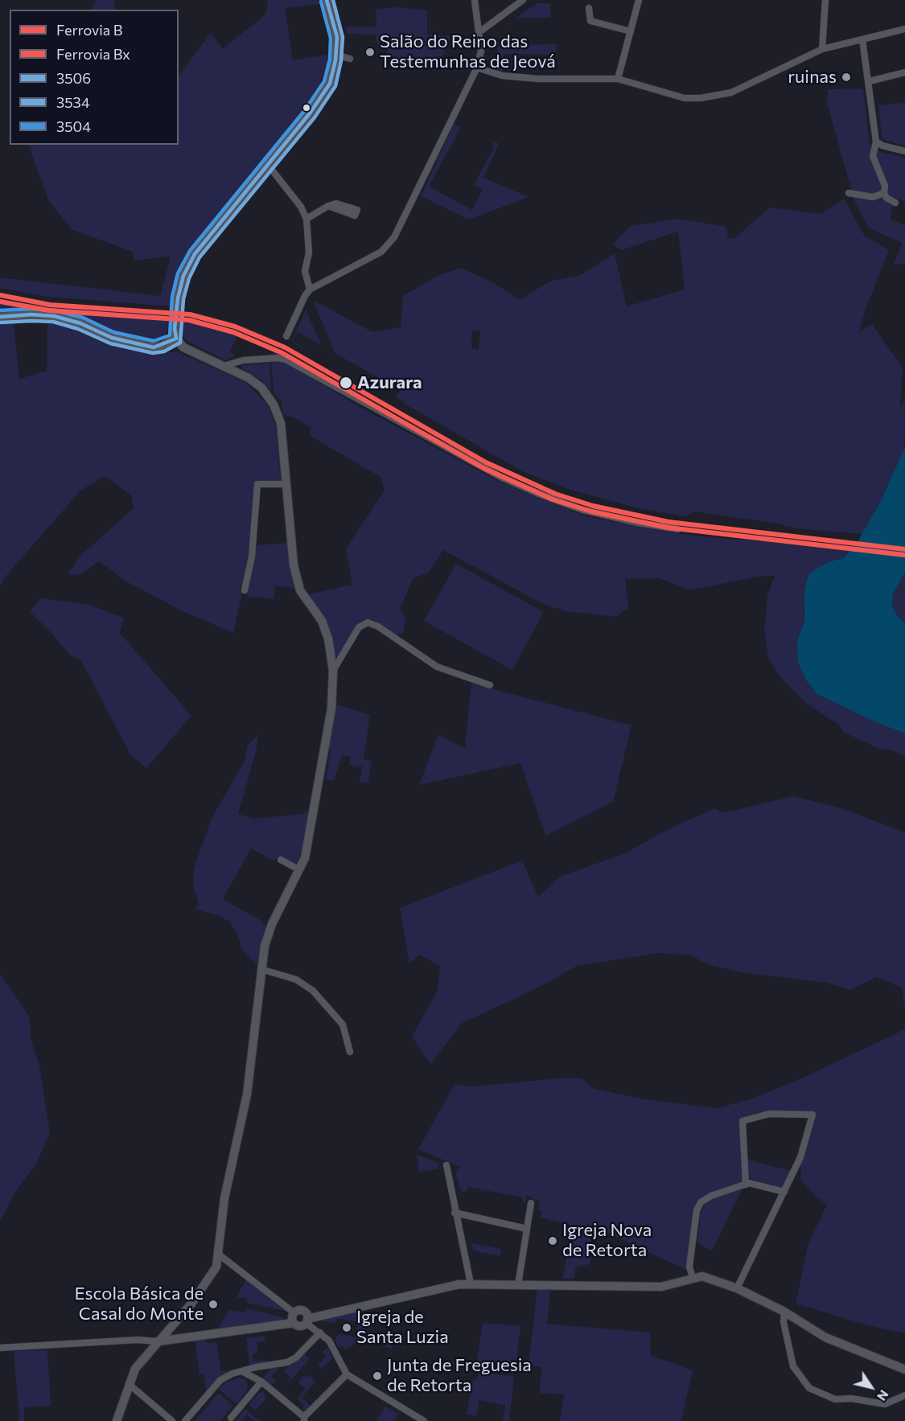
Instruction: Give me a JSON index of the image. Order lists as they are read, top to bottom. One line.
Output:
{"places":["Salão do Reino das Testemunhas de Jeová","ruinas","Azurara","Igreja Nova de Retorta","Escola Básica de Casal do Monte","Igreja de Santa Luzia","Junta de Freguesia de Retorta"],"lines":["transit line 3506","transit line 3534","transit line 3504","rail line B","rail line Bx"],"legend":["Ferrovia B","Ferrovia Bx","3506","3534","3504"],"north":"bottom right"}
